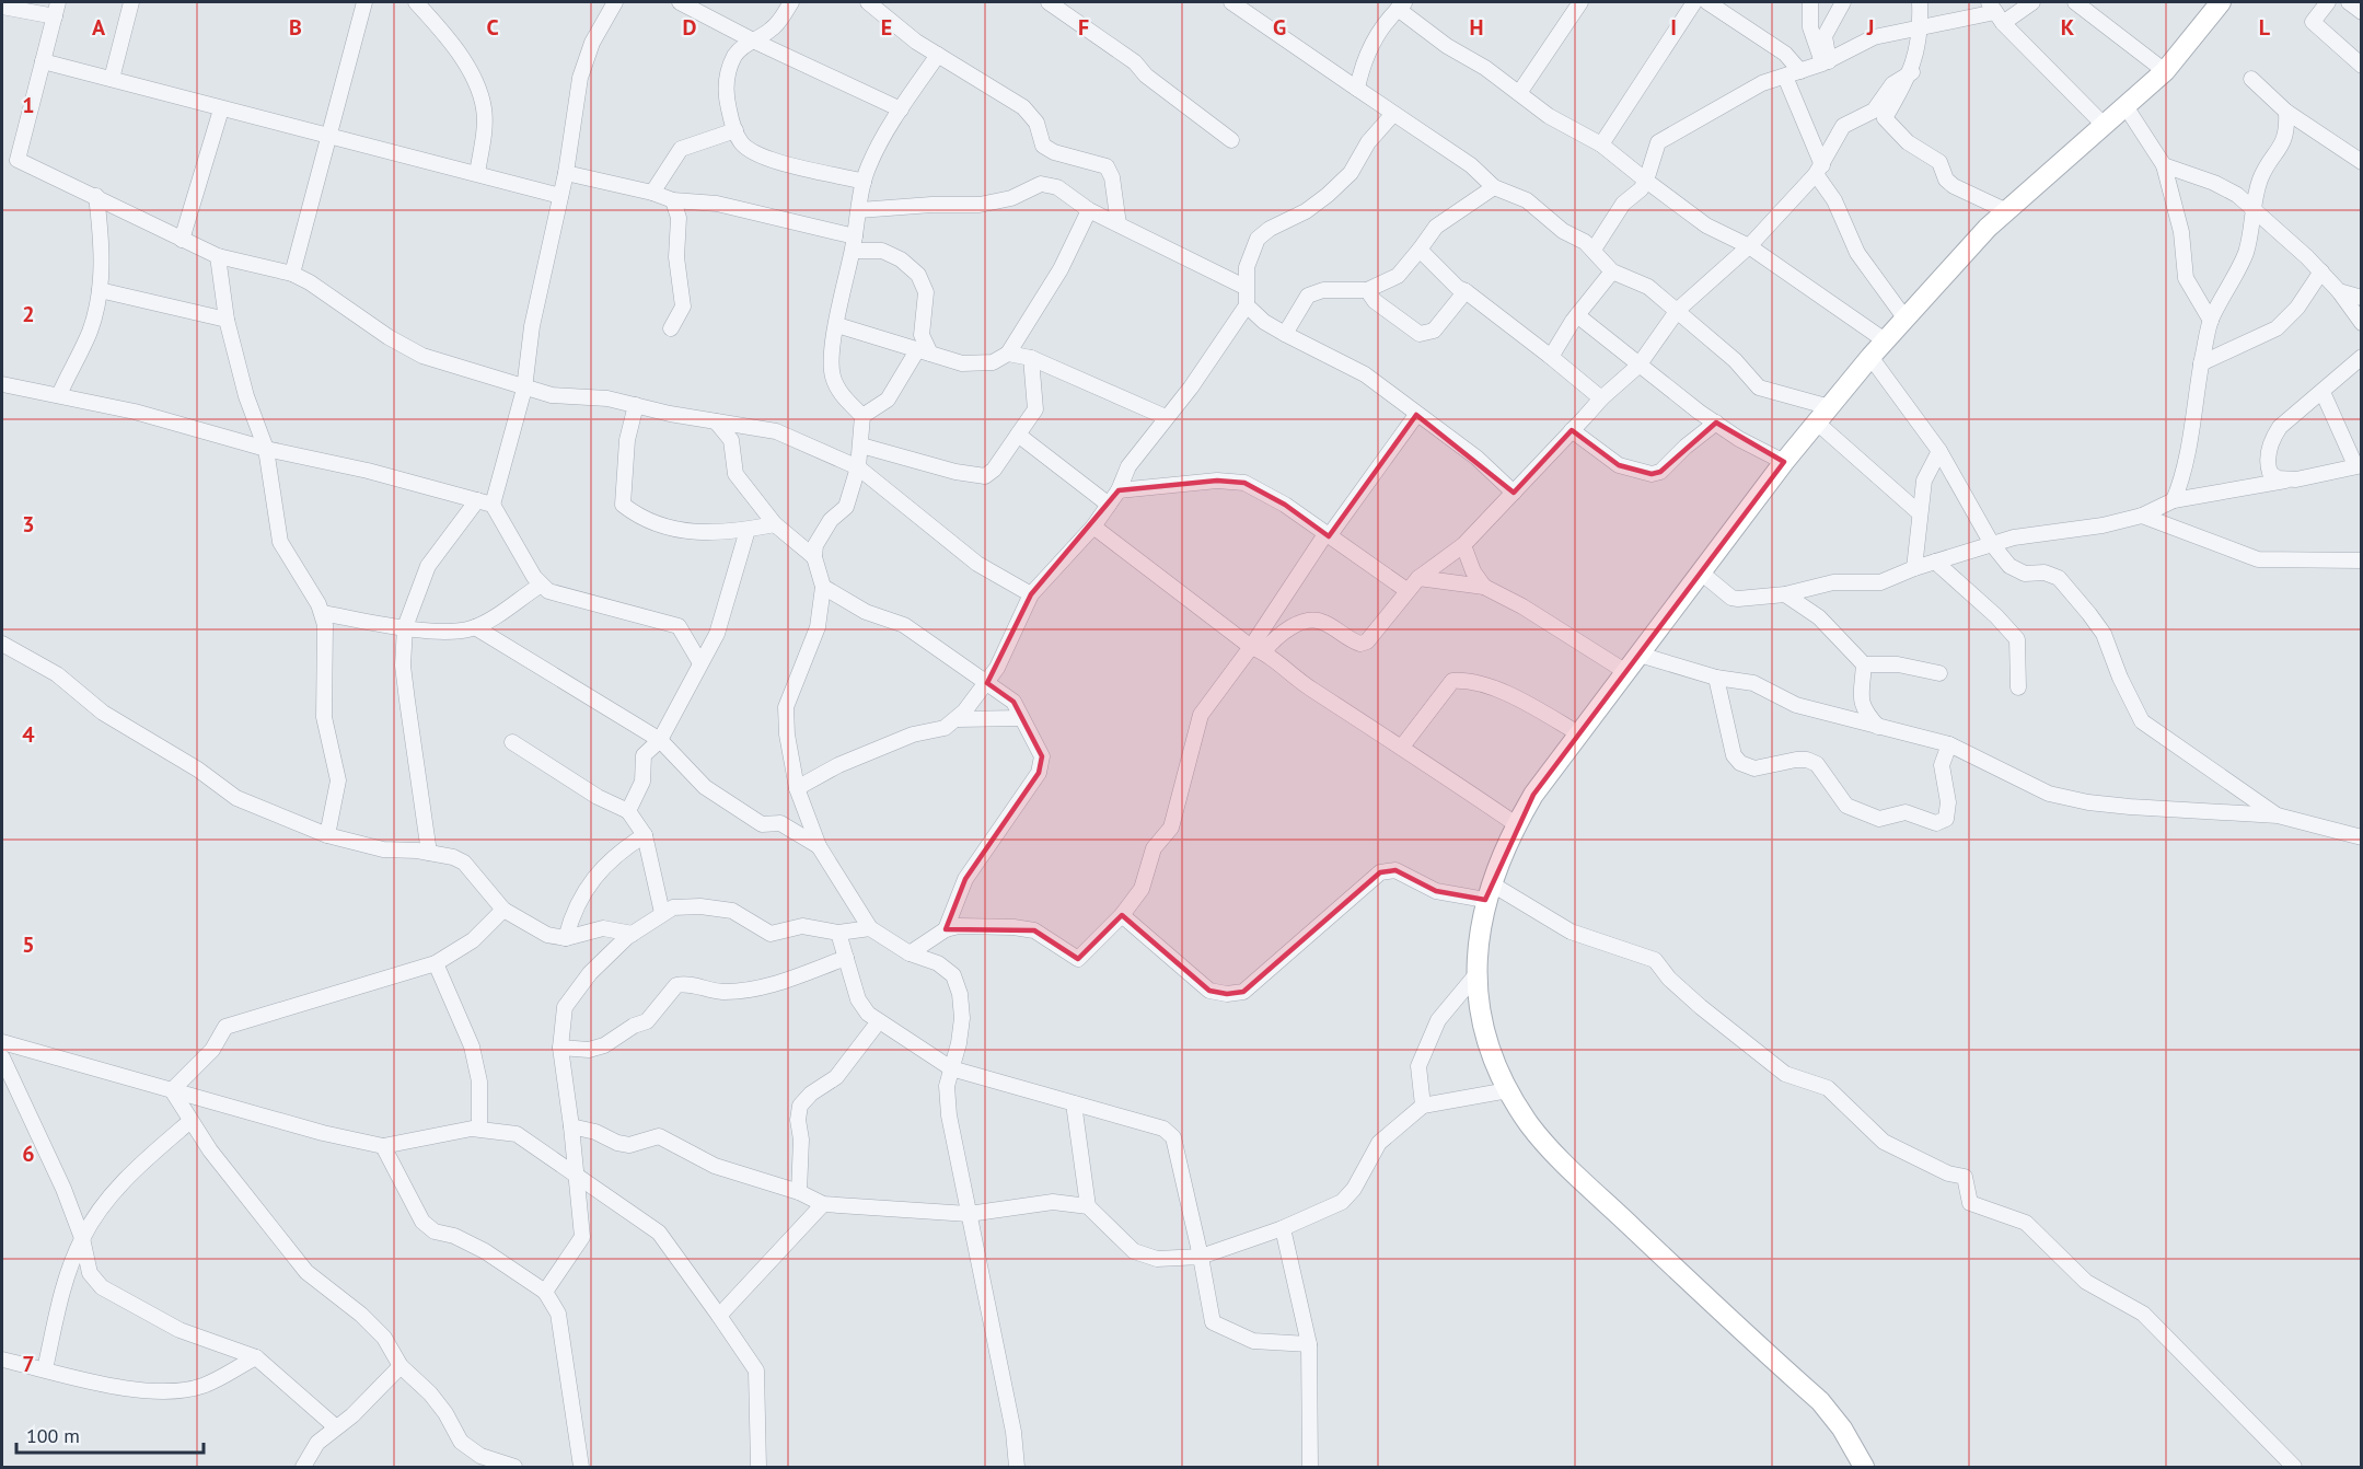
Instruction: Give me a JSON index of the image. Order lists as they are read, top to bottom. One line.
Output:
{"scale_bar":"100 m","grid":{"columns":["A","B","C","D","E","F","G","H","I","J","K","L"],"rows":["1","2","3","4","5","6","7"]}}
